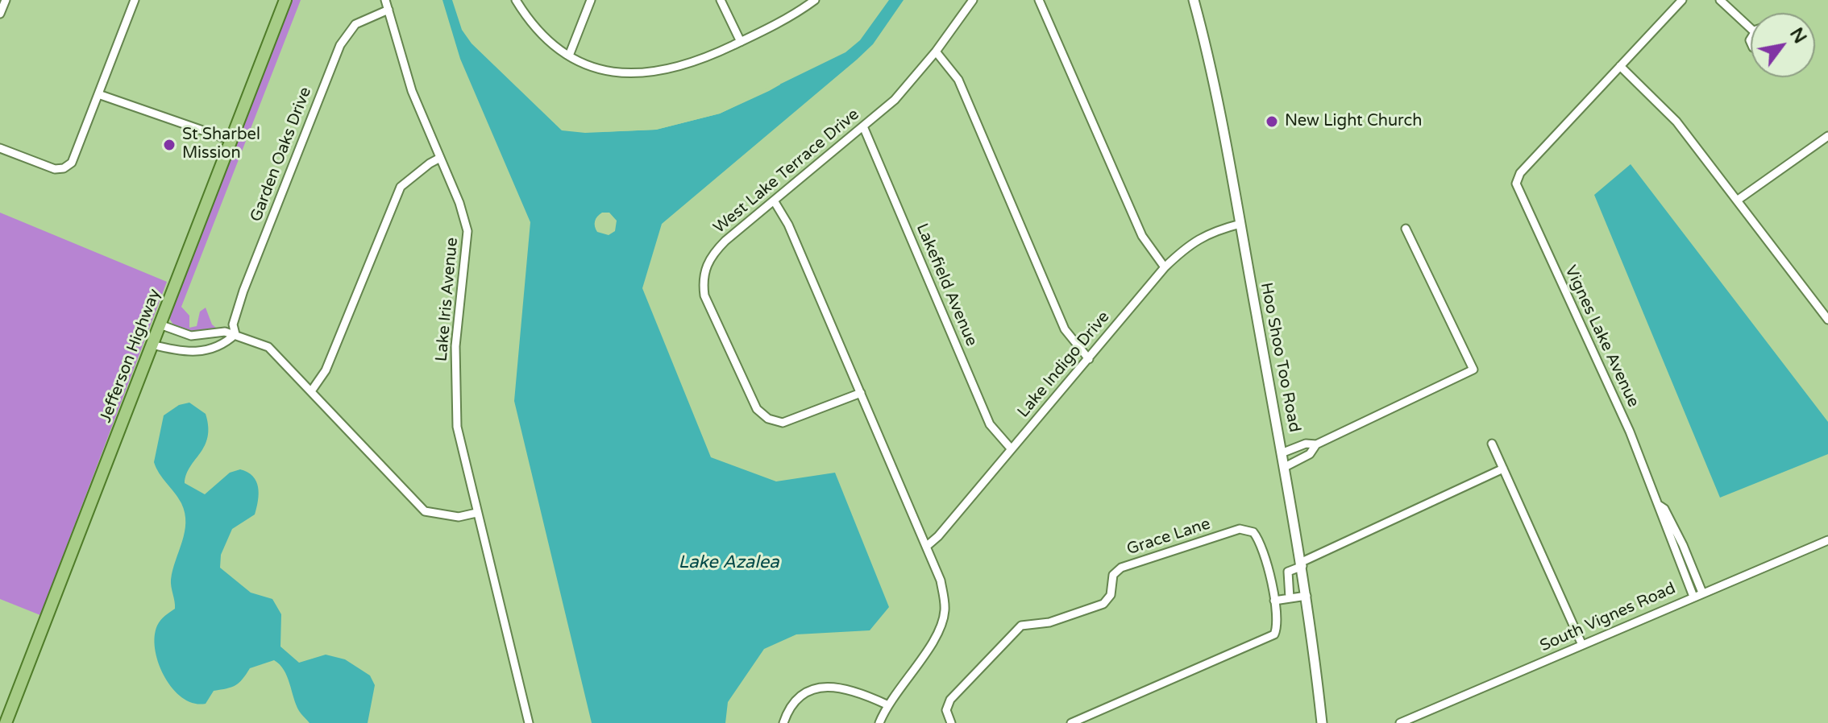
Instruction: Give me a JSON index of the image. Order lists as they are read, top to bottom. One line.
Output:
{"streets":{"main road":["Jefferson Highway"],"street":["Garden Oaks Drive","West Lake Terrace Drive","Lakefield Avenue","Lake Iris Avenue","Vignes Lake Avenue","Hoo Shoo Too Road","Lake Indigo Drive","Grace Lane","South Vignes Road"]},"crossings":[["Garden Oaks Drive","Lake Iris Avenue"],["West Lake Terrace Drive","Lakefield Avenue"],["Lakefield Avenue","Lake Indigo Drive"],["Vignes Lake Avenue","South Vignes Road"],["Hoo Shoo Too Road","Lake Indigo Drive"]],"water":["Lake Azalea"],"places":["New Light Church","St Sharbel Mission"],"north":"top right"}
